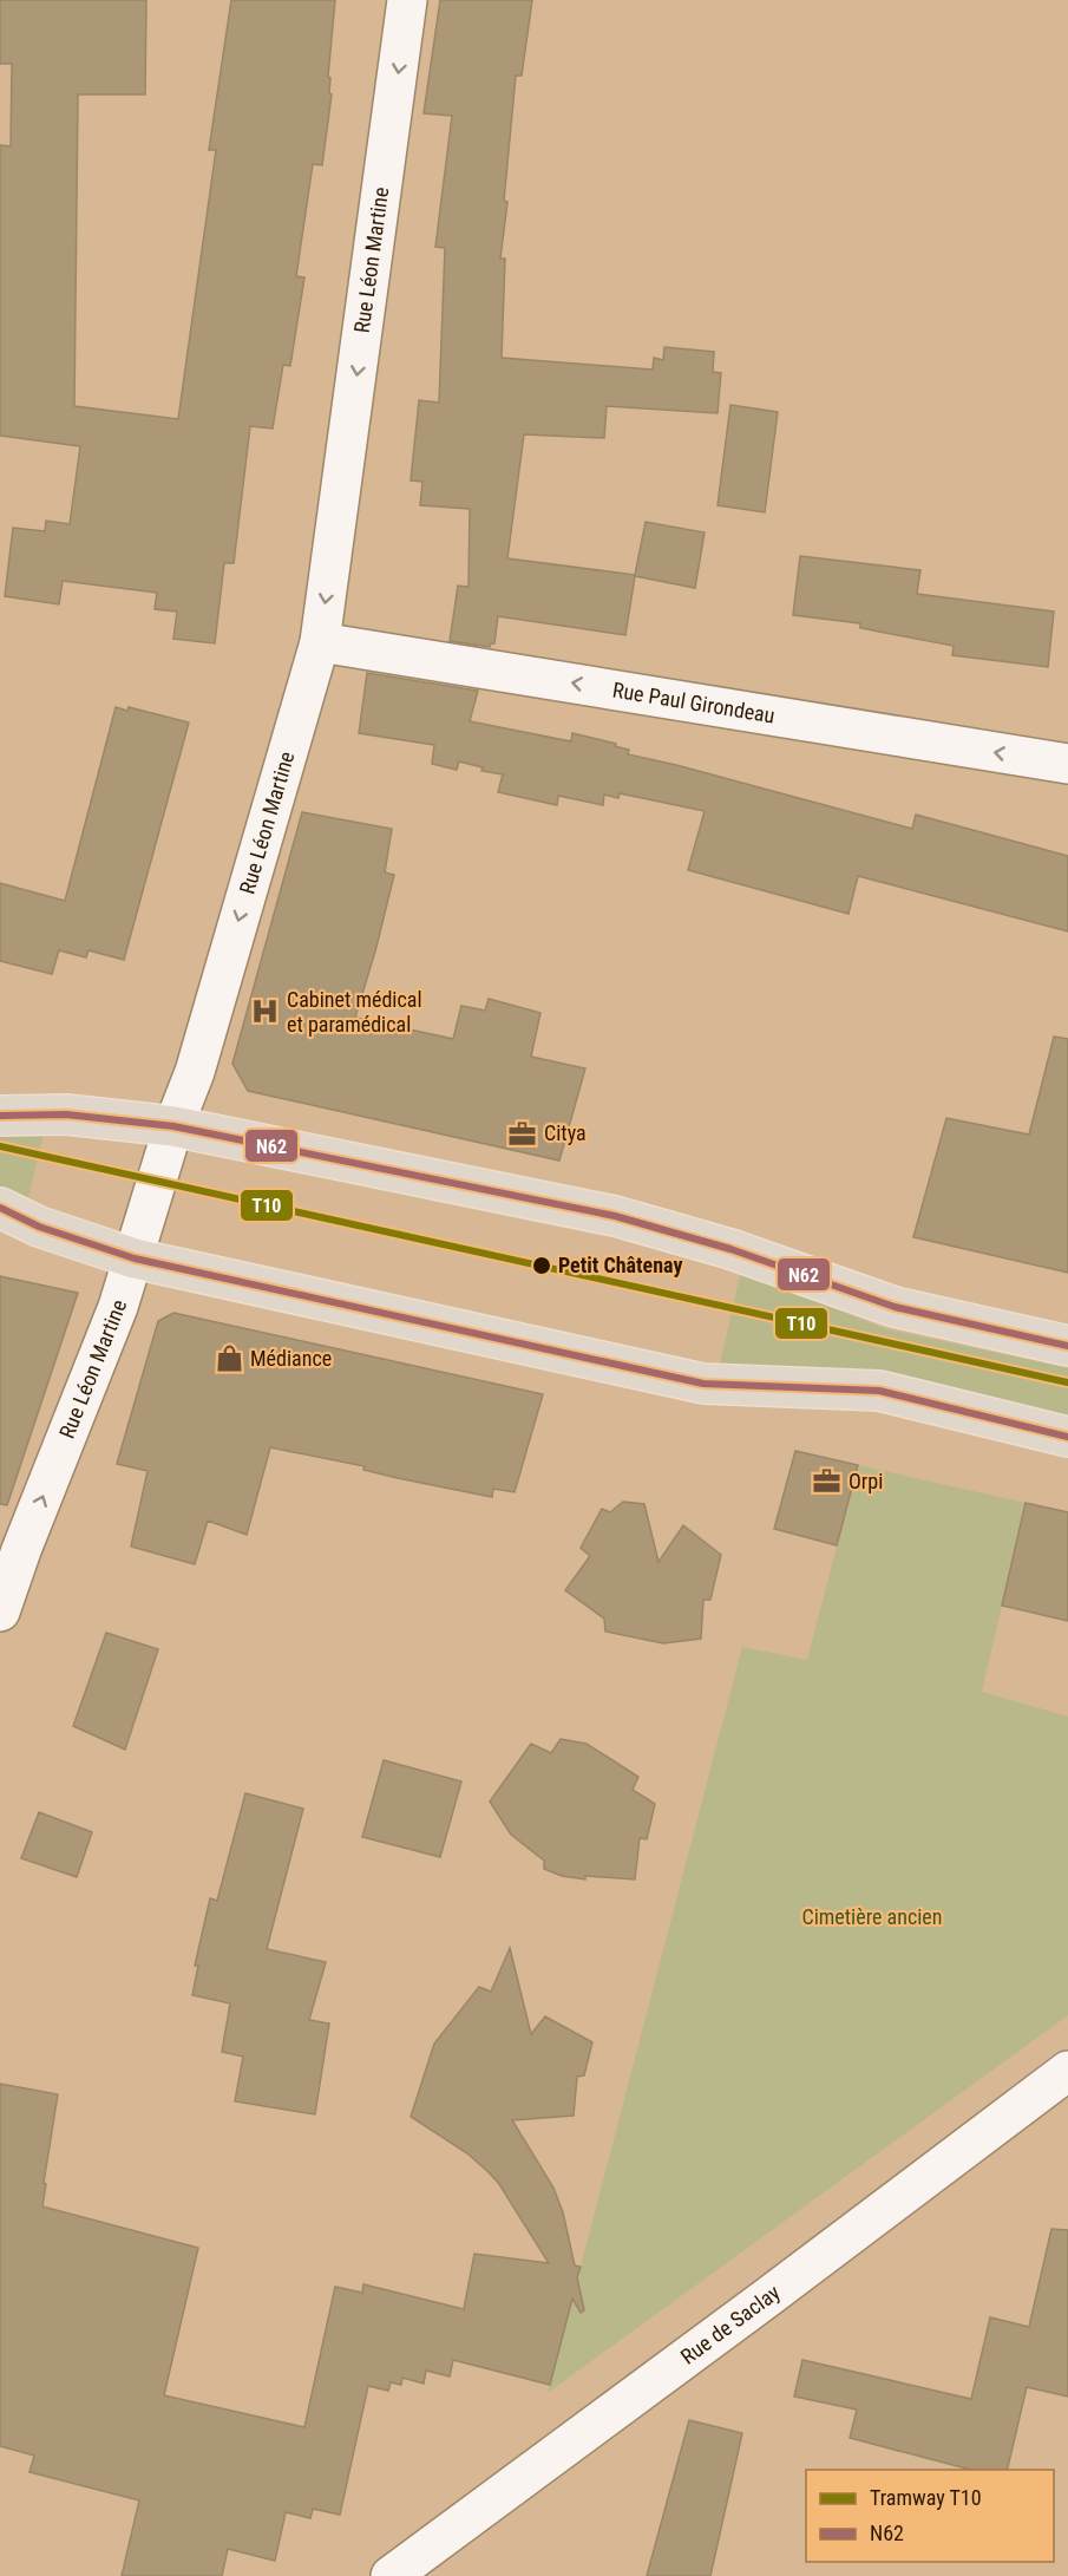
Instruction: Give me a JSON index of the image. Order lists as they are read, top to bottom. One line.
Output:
{"streets":{"street":["Rue Léon Martine","Rue Paul Girondeau","Rue de Saclay"]},"crossings":[["Rue Léon Martine","Rue Paul Girondeau"]],"one_way":["Rue Paul Girondeau"],"parks":["Cimetière ancien"],"places":{"hospital":["Cabinet médical et paramédical"],"office":["Citya","Orpi"],"other":["Petit Châtenay"],"shop":["Médiance"]},"lines":["transit line N62","tram line T10"],"legend":["Tramway T10","N62"]}
